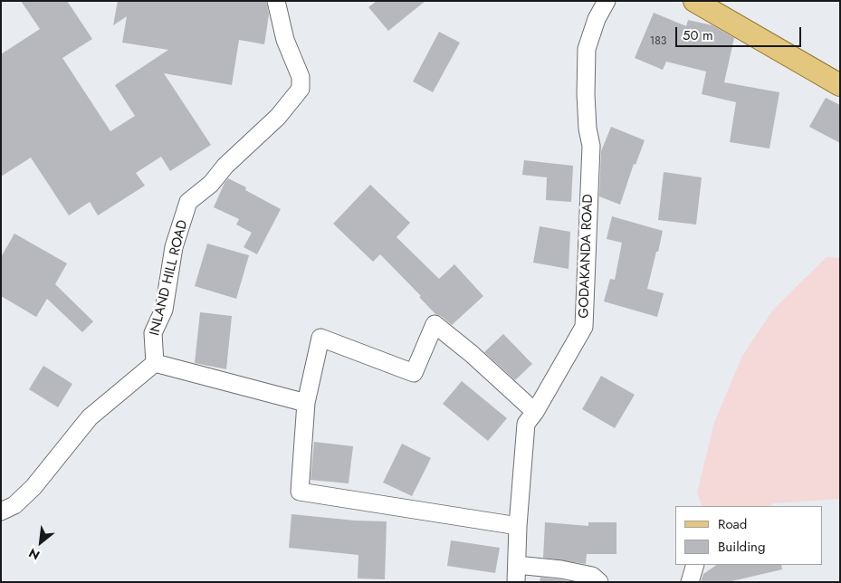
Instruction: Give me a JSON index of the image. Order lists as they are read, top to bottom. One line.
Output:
{"streets":{"street":["GODAKANDA ROAD","INLAND HILL ROAD"]},"house_numbers":["183"],"legend":["Road","Building"],"scale_bar":"50 m","north":"bottom left"}
